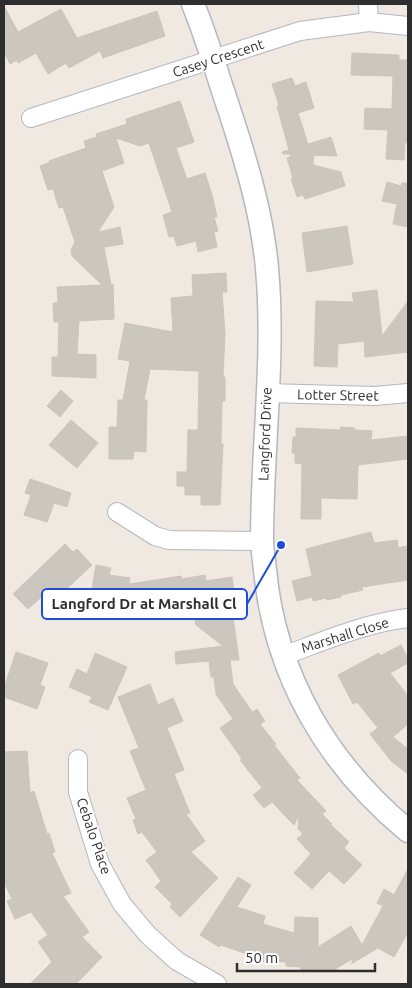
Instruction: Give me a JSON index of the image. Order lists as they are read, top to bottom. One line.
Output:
{"streets":{"street":["Casey Crescent","Lotter Street","Langford Drive","Marshall Close","Cebalo Place"]},"crossings":[["Casey Crescent","Langford Drive"],["Lotter Street","Langford Drive"],["Langford Drive","Marshall Close"]],"places":["Langford Dr at Marshall Cl"],"scale_bar":"50 m"}
